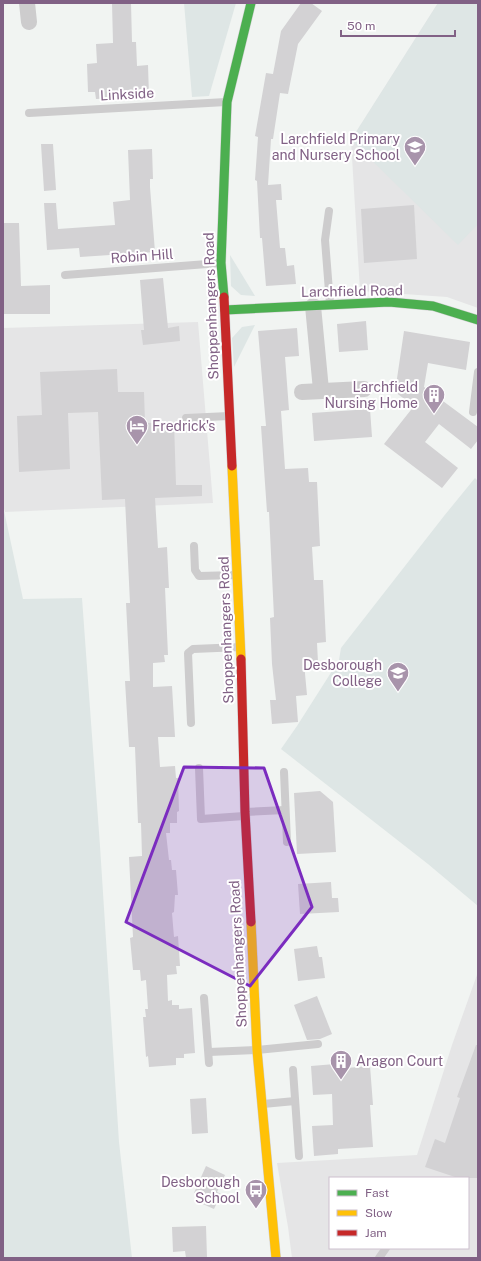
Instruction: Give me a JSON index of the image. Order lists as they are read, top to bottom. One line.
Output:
{"streets":{"street":["Larchfield Road","Shoppenhangers Road"],"lane":["Linkside","Robin Hill"]},"crossings":[["Linkside","Shoppenhangers Road"],["Robin Hill","Shoppenhangers Road"],["Larchfield Road","Shoppenhangers Road"]],"places":{"school or university":["Larchfield Primary and Nursery School","Desborough College"],"building":["Larchfield Nursing Home","Aragon Court"],"hotel":["Fredrick's"],"bus stop":["Desborough School"]},"legend":["Fast","Slow","Jam"],"scale_bar":"50 m"}
